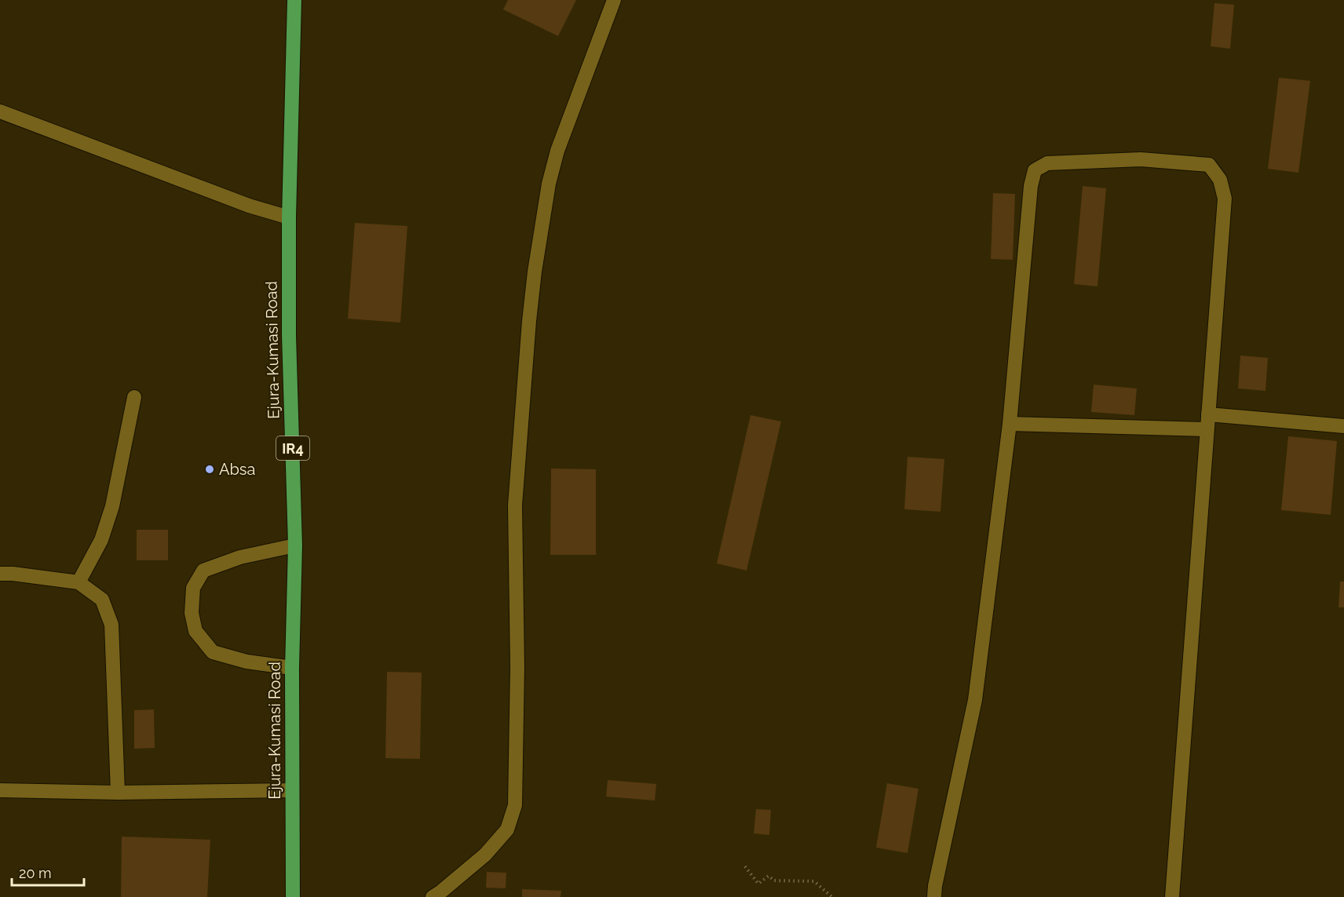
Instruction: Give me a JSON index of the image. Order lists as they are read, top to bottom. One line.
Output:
{"streets":{"main road":["Ejura-Kumasi Road","IR4"]},"places":["Absa"],"scale_bar":"20 m"}
